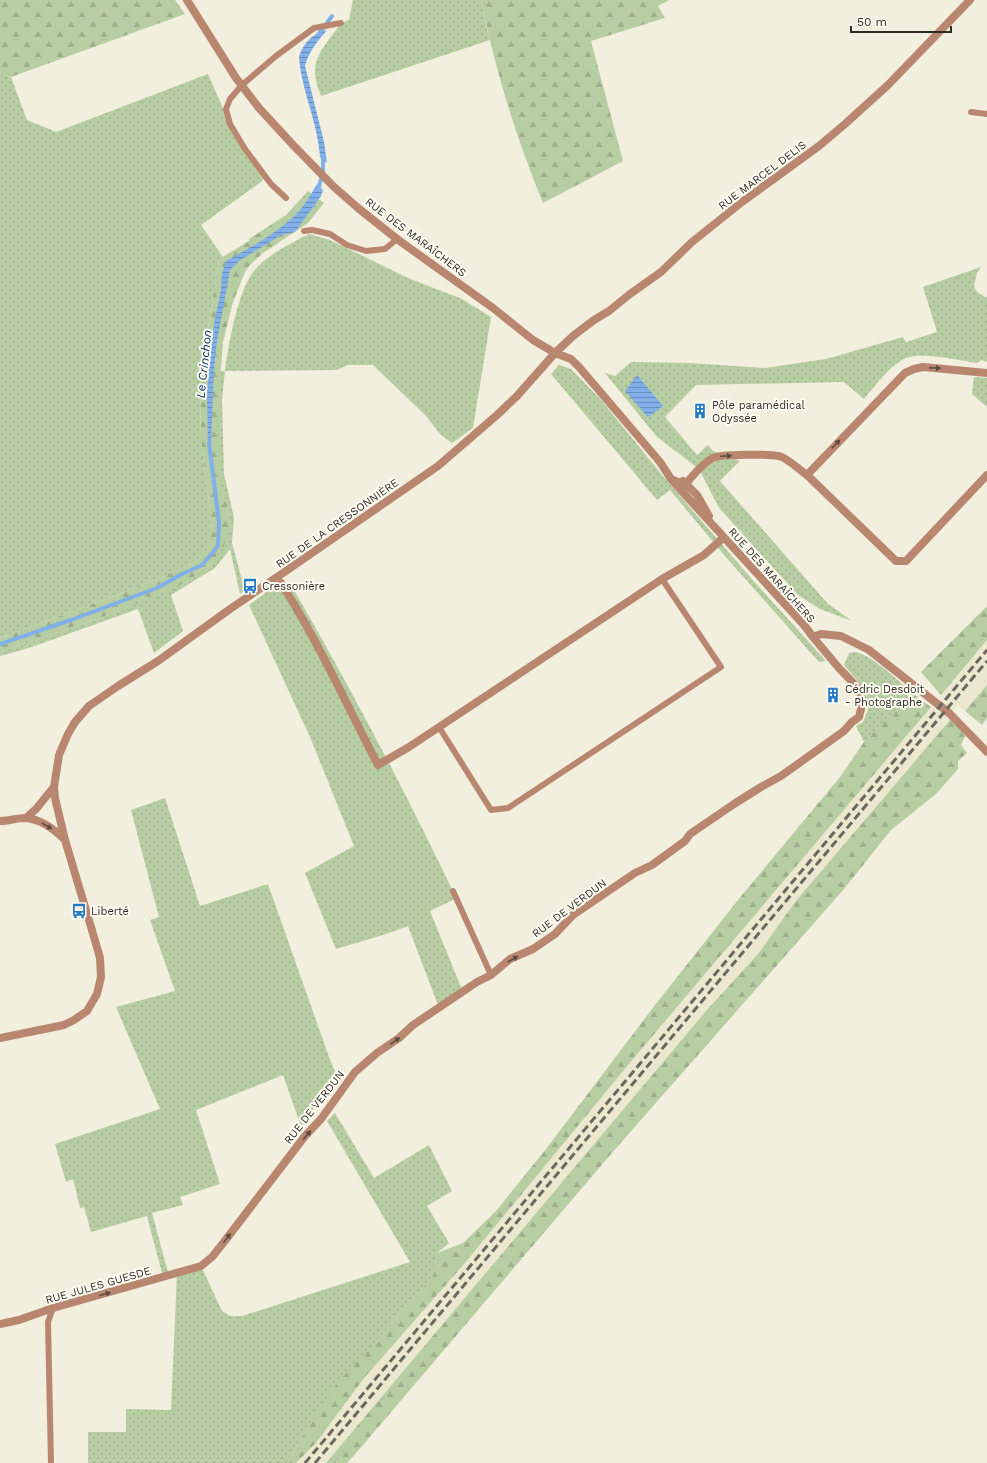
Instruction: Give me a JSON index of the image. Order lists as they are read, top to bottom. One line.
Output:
{"streets":{"street":["RUE MARCEL DELIS","RUE DES MARAÎCHERS","RUE DE LA CRESSONNIÈRE","RUE DE VERDUN","RUE JULES GUESDE"]},"crossings":[["RUE MARCEL DELIS","RUE DES MARAÎCHERS"],["RUE MARCEL DELIS","RUE DE LA CRESSONNIÈRE"],["RUE DES MARAÎCHERS","RUE DE LA CRESSONNIÈRE"],["RUE DES MARAÎCHERS","RUE DE VERDUN"],["RUE DE VERDUN","RUE JULES GUESDE"]],"one_way":["RUE DE VERDUN","RUE JULES GUESDE"],"water":["Le Crinchon"],"places":{"building":["Pôle paramédical Odyssée","Cédric Desdoit - Photographe"],"bus stop":["Cressonière","Liberté"]},"scale_bar":"50 m"}
